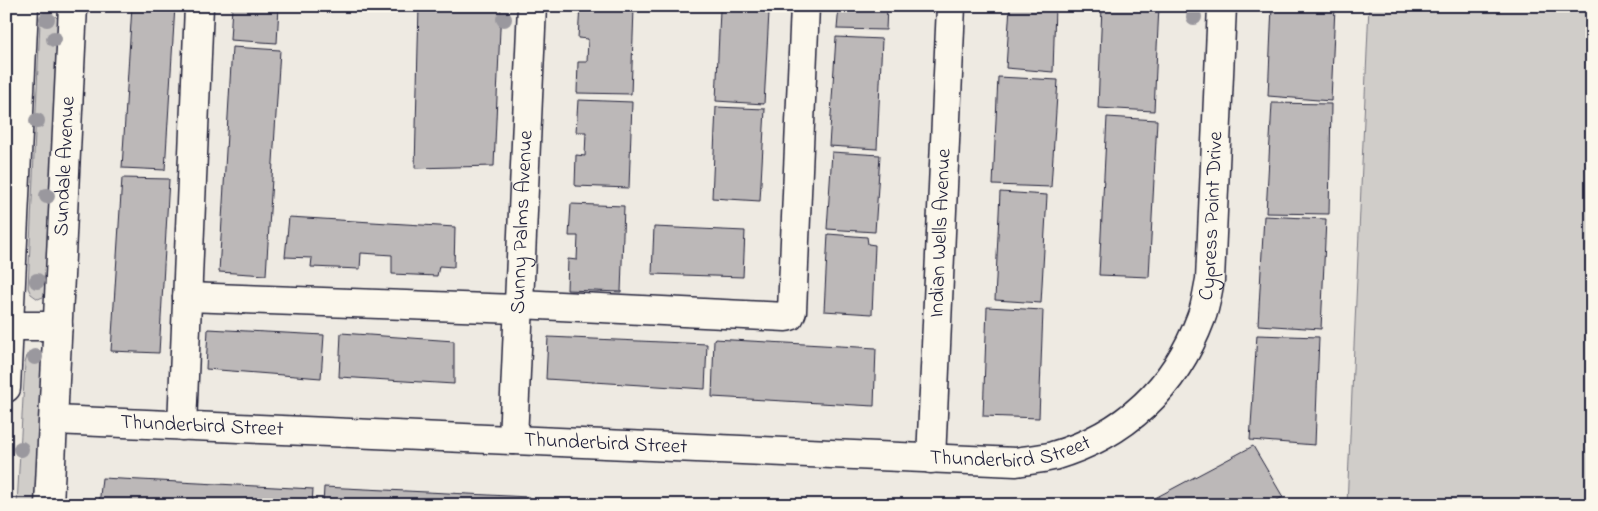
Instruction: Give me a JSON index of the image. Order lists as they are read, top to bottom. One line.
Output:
{"streets":{"street":["Sundale Avenue","Cypress Point Drive","Sunny Palms Avenue","Indian Wells Avenue","Thunderbird Street"]},"crossings":[["Sundale Avenue","Thunderbird Street"],["Cypress Point Drive","Thunderbird Street"],["Sunny Palms Avenue","Thunderbird Street"],["Indian Wells Avenue","Thunderbird Street"]]}
